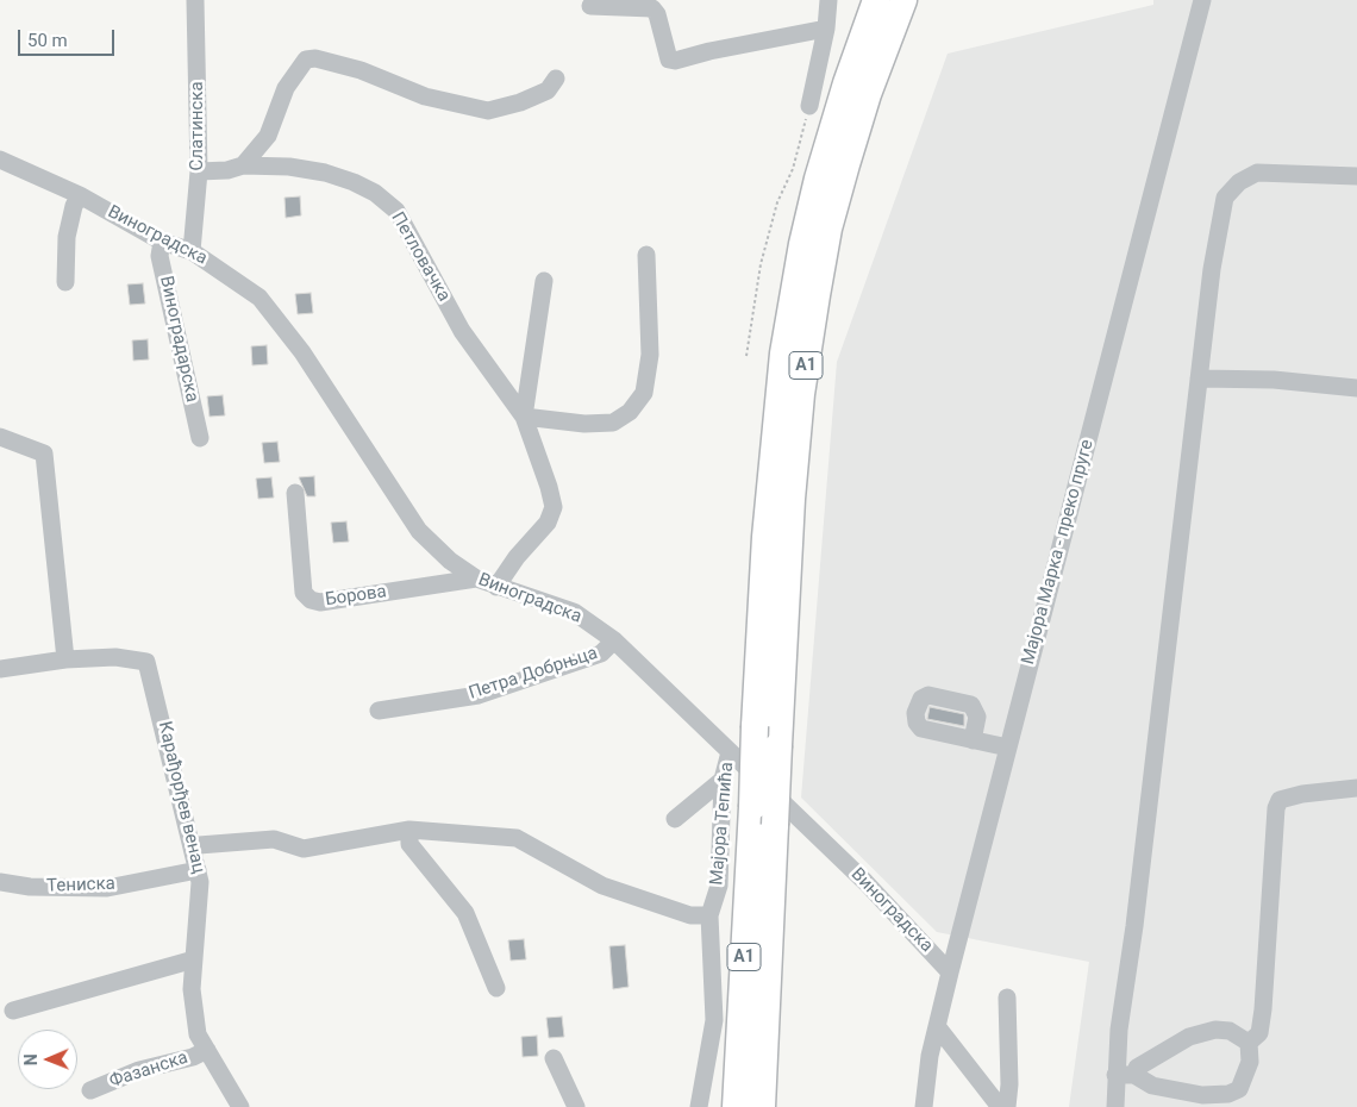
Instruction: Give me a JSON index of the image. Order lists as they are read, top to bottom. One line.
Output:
{"streets":{"highway":["A1"],"street":["Слатинска","Виноградска","Петловачка","Виноградарска","Мајора Марка - преко пруге","Борова","Петра Добрњца","Карађорђев венац","Мајора Тепића","Тениска","Фазанска"]},"crossings":[["Слатинска","Виноградска"],["Слатинска","Петловачка"],["Виноградска","Петловачка"],["Виноградска","Виноградарска"],["Виноградска","Мајора Марка - преко пруге"],["Виноградска","Борова"],["Виноградска","Петра Добрњца"],["Виноградска","Мајора Тепића"],["Карађорђев венац","Тениска"],["Карађорђев венац","Фазанска"]],"scale_bar":"50 m","north":"left"}
